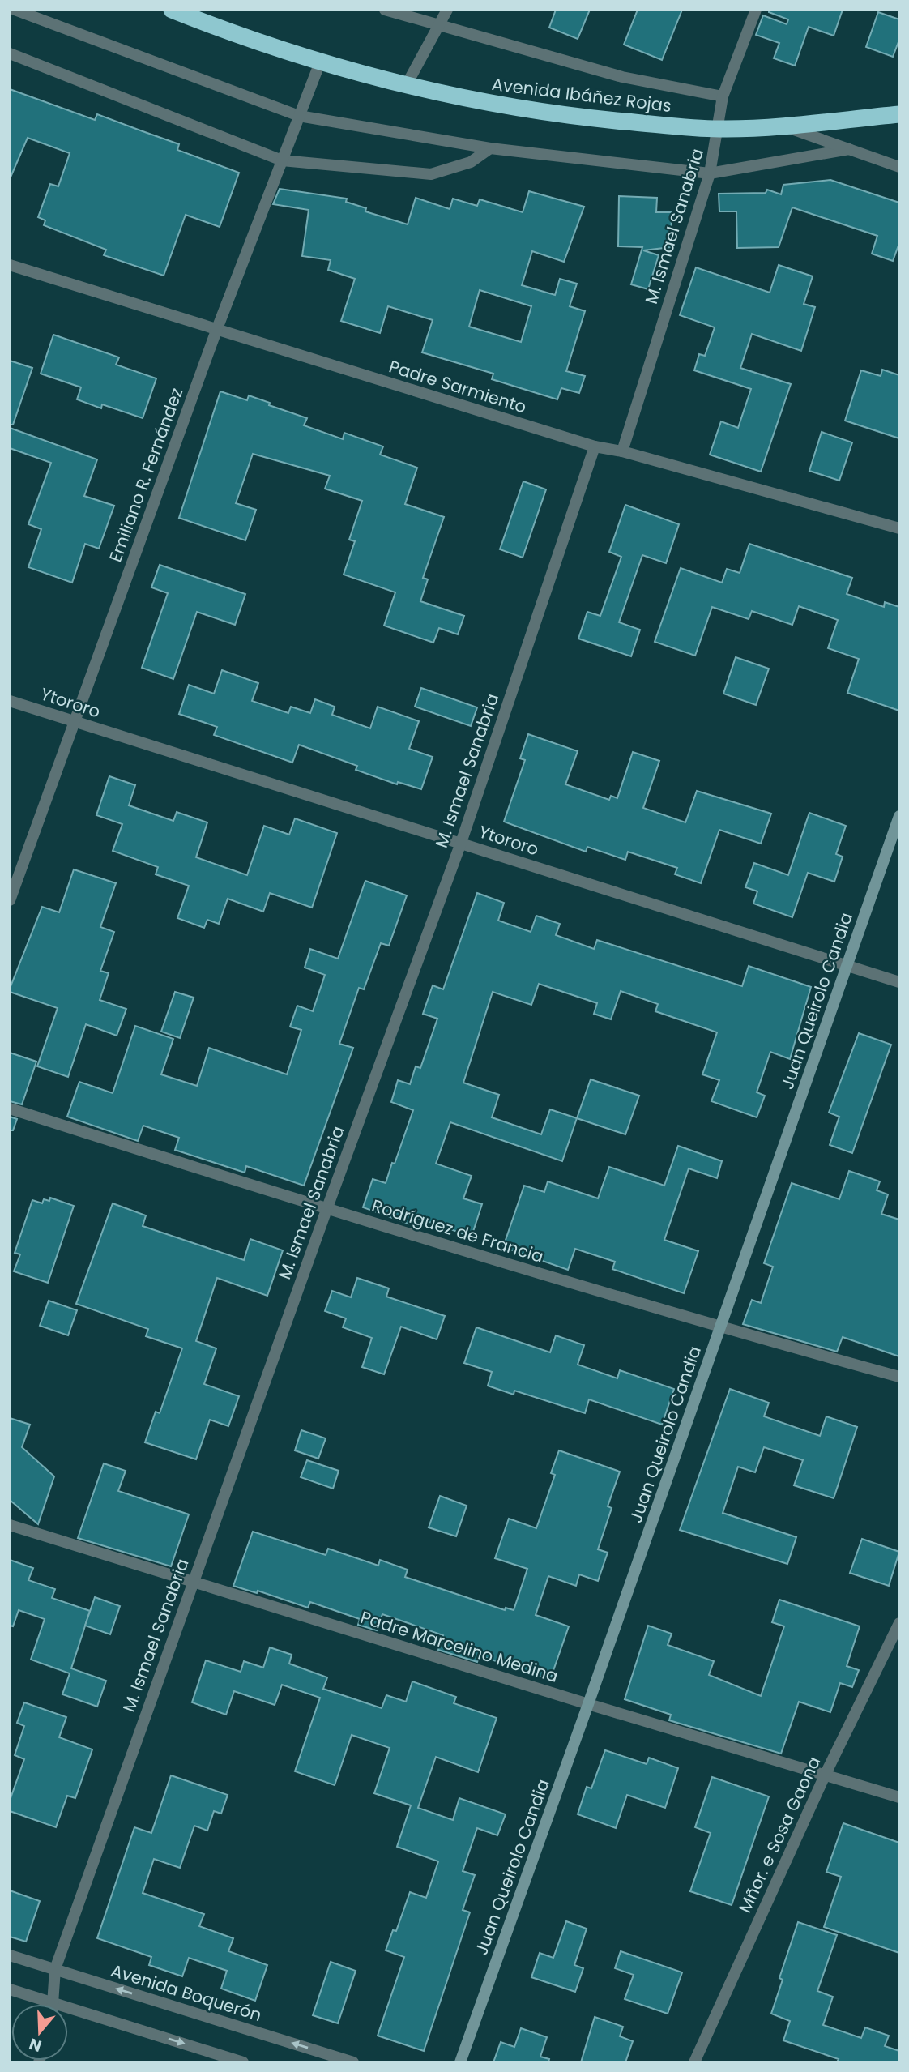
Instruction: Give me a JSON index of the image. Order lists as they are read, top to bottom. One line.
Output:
{"streets":{"highway":["Avenida Ibáñez Rojas"],"street":["M. Ismael Sanabria","Padre Sarmiento","Emiliano R. Fernández","Ytororo","Juan Queirolo Candia","Rodríguez de Francia","Padre Marcelino Medina","Mñor. e Sosa Gaona","Avenida Boquerón"]},"crossings":[["Avenida Ibáñez Rojas","M. Ismael Sanabria"],["Avenida Ibáñez Rojas","Emiliano R. Fernández"],["M. Ismael Sanabria","Padre Sarmiento"],["M. Ismael Sanabria","Ytororo"],["M. Ismael Sanabria","Rodríguez de Francia"],["M. Ismael Sanabria","Padre Marcelino Medina"],["M. Ismael Sanabria","Avenida Boquerón"],["Padre Sarmiento","Emiliano R. Fernández"],["Emiliano R. Fernández","Ytororo"],["Ytororo","Juan Queirolo Candia"],["Juan Queirolo Candia","Rodríguez de Francia"],["Juan Queirolo Candia","Padre Marcelino Medina"],["Padre Marcelino Medina","Mñor. e Sosa Gaona"]],"north":"bottom"}
